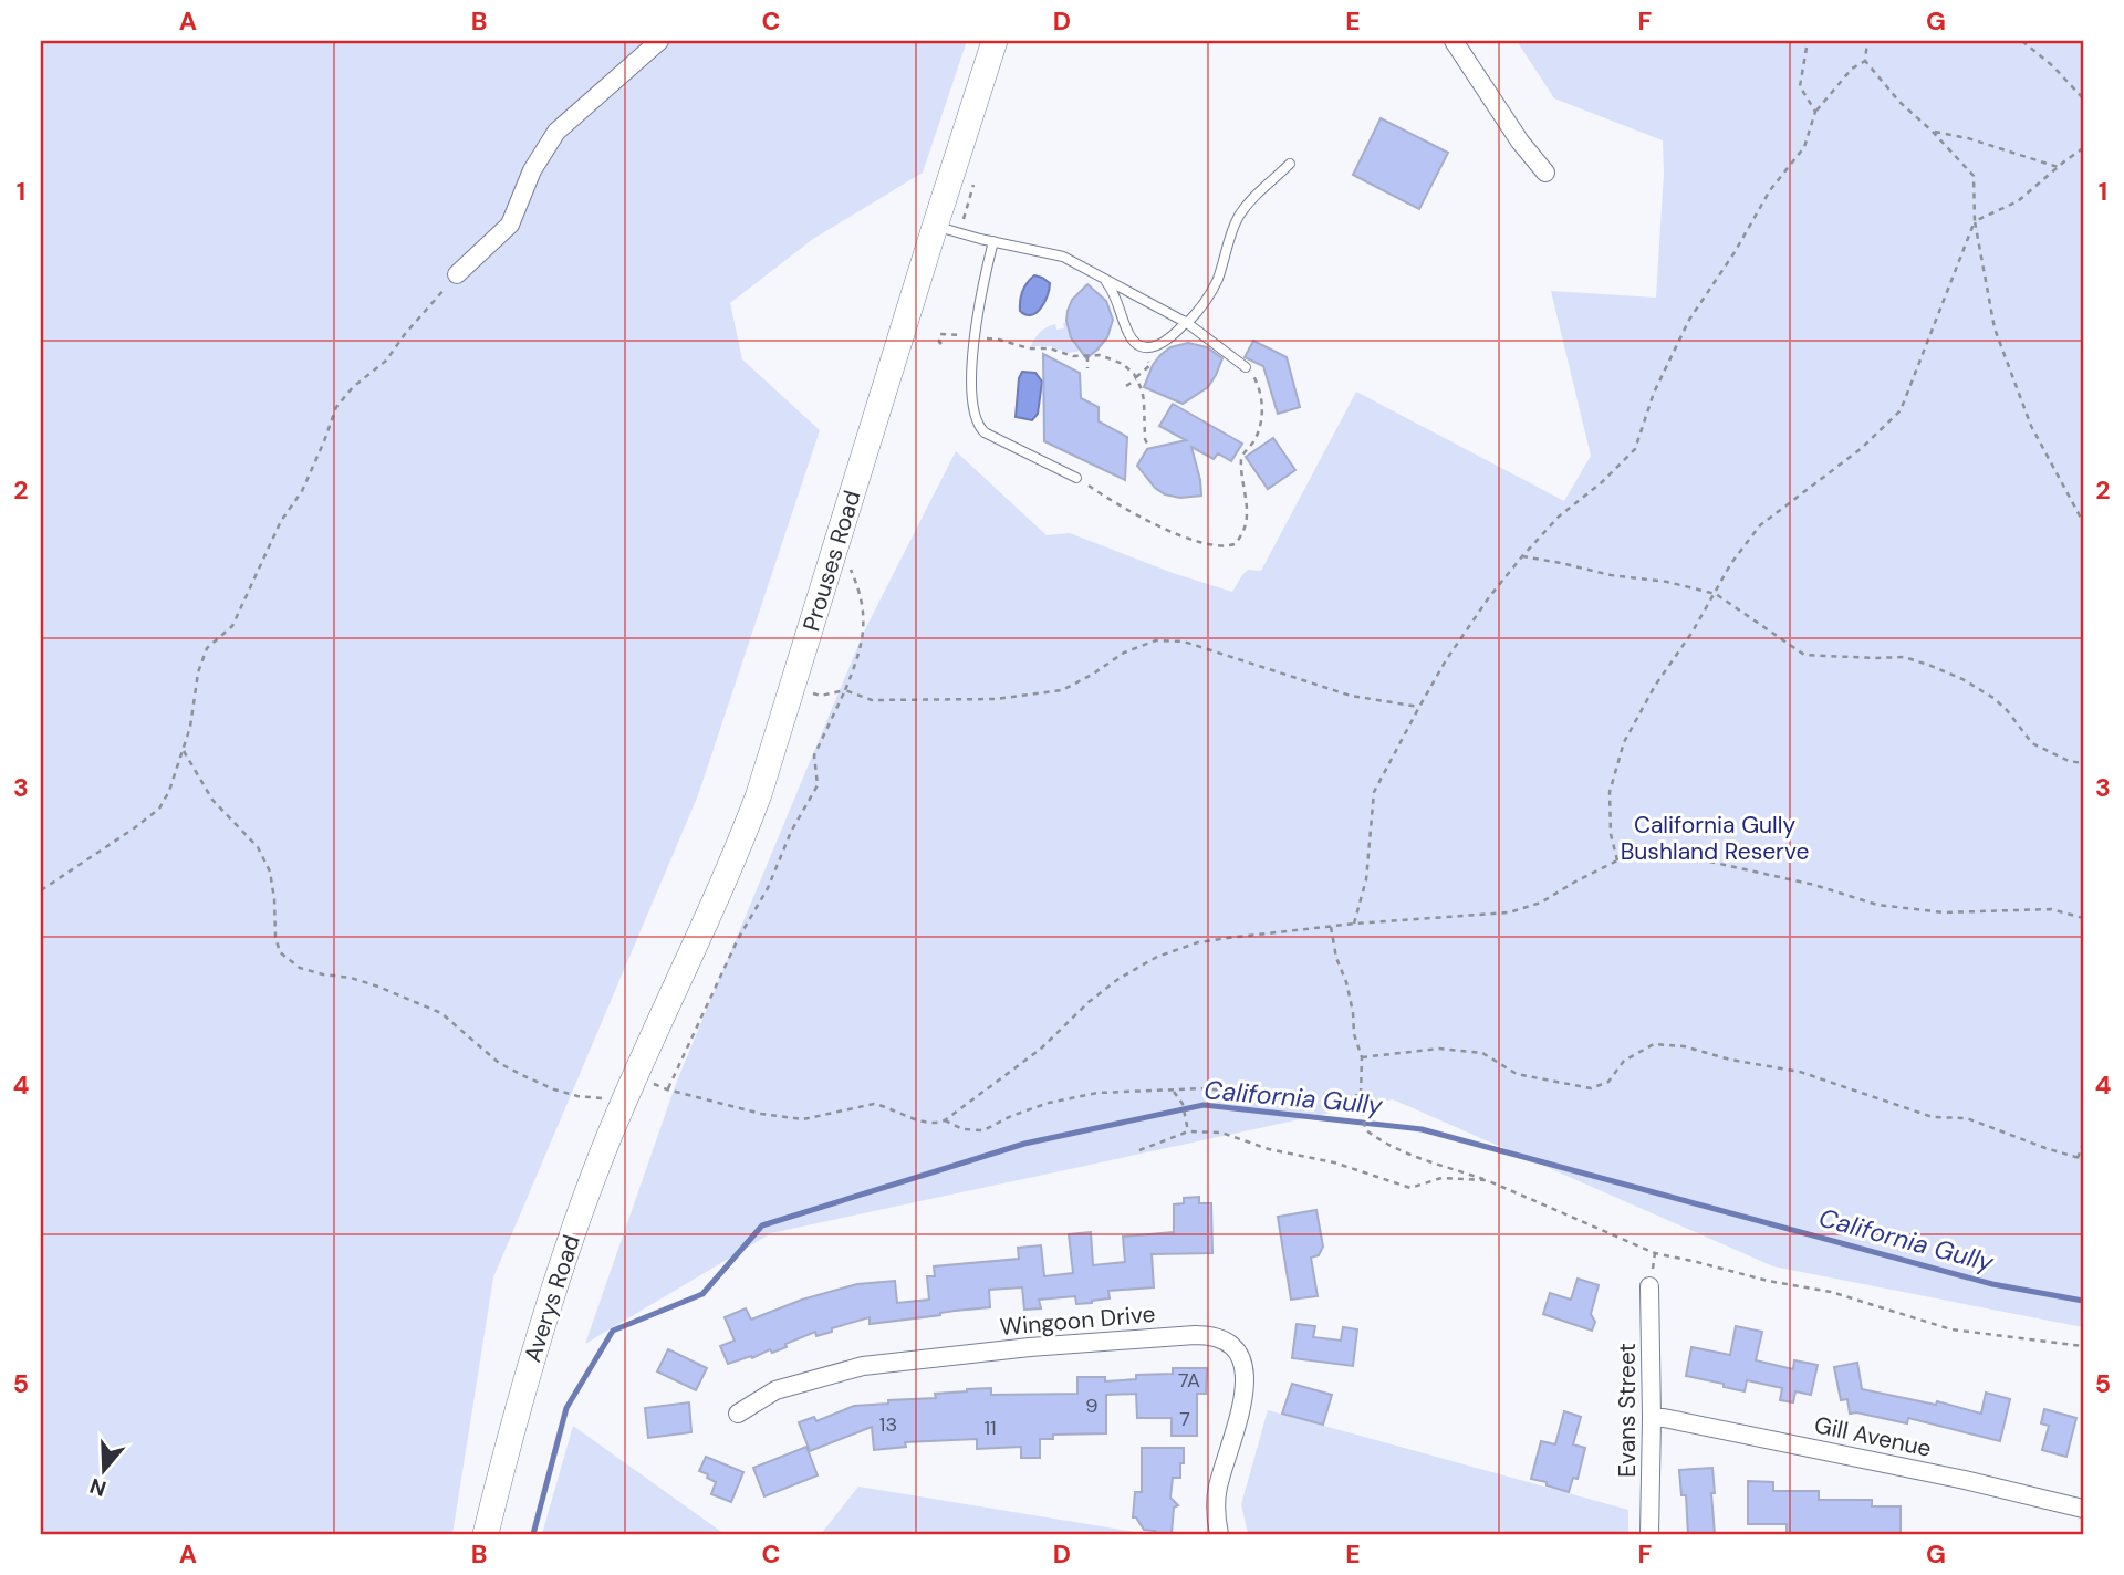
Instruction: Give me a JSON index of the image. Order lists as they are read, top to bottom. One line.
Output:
{"streets":{"street":["Prouses Road","Averys Road","Wingoon Drive","Evans Street","Gill Avenue"]},"crossings":[["Prouses Road","Averys Road"],["Evans Street","Gill Avenue"]],"water":["California Gully"],"parks":["California Gully Bushland Reserve"],"house_numbers":["7A","9","7","13","11"],"north":"bottom","grid":{"columns":["A","B","C","D","E","F","G"],"rows":["1","2","3","4","5"]}}
